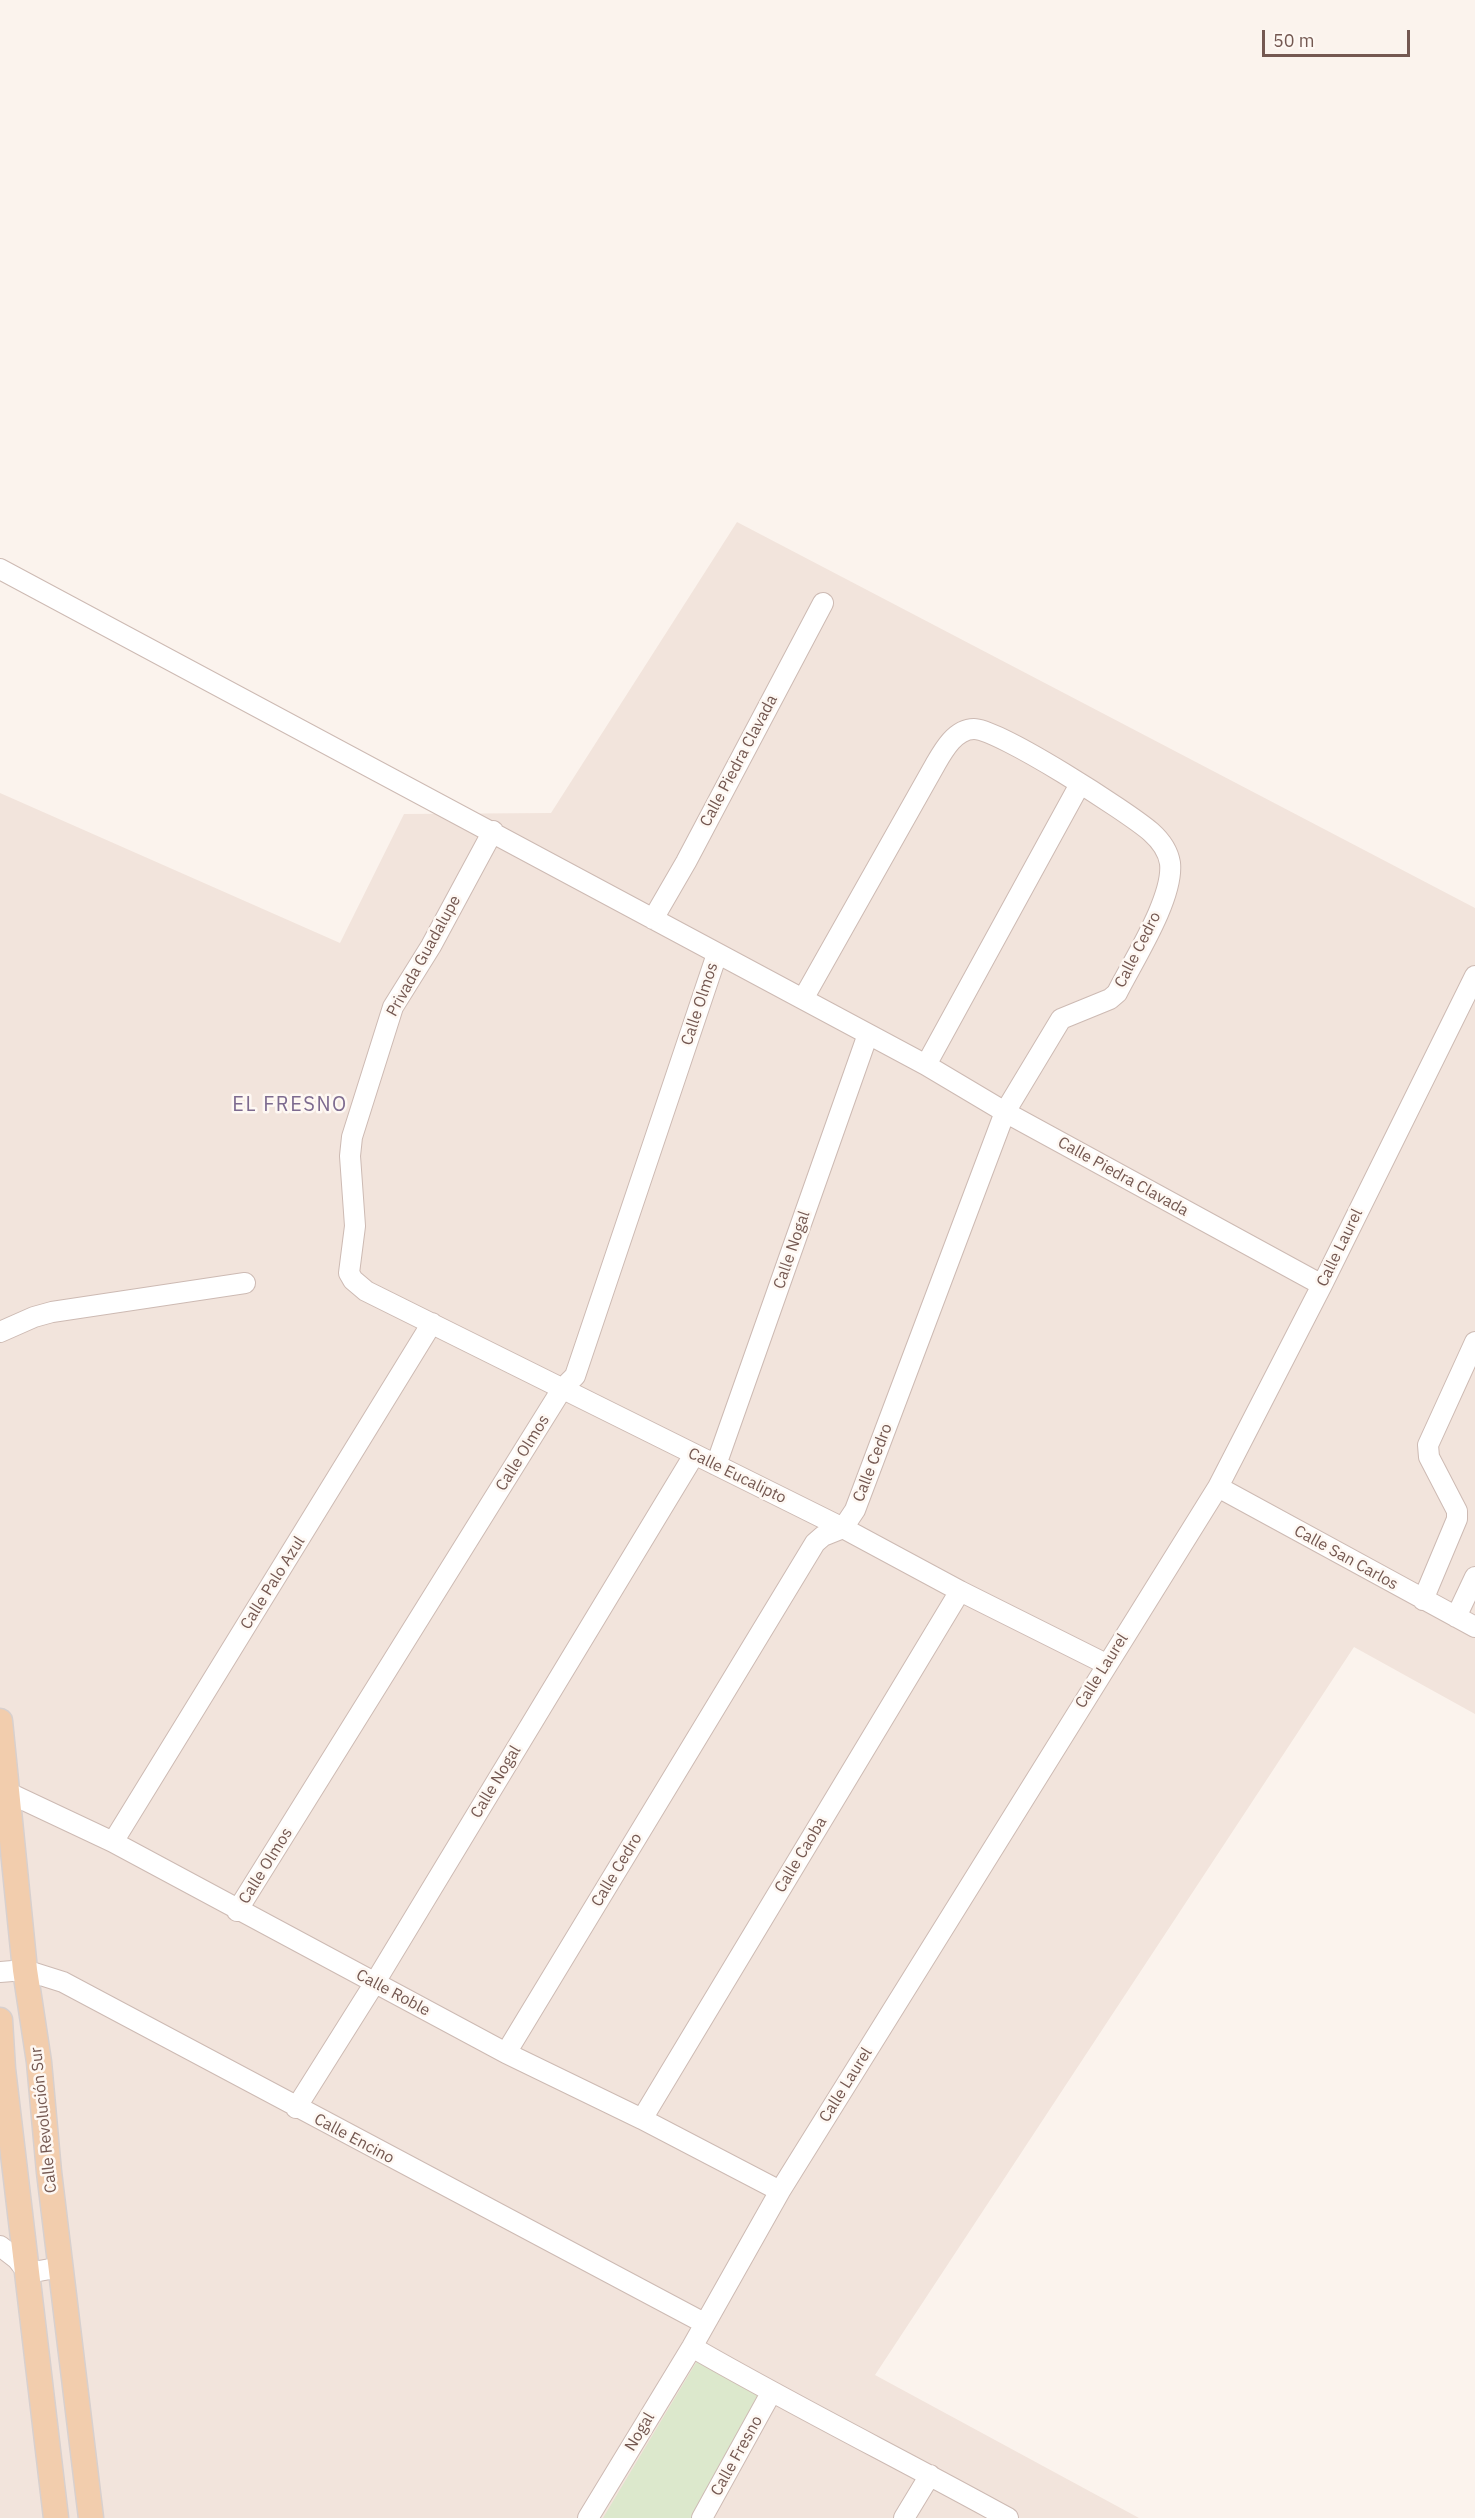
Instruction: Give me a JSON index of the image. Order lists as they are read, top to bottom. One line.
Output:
{"streets":{"main road":["Calle Revolución Sur"],"street":["Calle Piedra Clavada","Calle Cedro","Privada Guadalupe","Calle Olmos","Calle Laurel","Calle Nogal","Calle Eucalipto","Calle San Carlos","Calle Palo Azul","Calle Caoba","Calle Roble","Calle Encino","Nogal","Calle Fresno"]},"crossings":[["Calle Piedra Clavada","Calle Cedro"],["Calle Piedra Clavada","Privada Guadalupe"],["Calle Piedra Clavada","Calle Olmos"],["Calle Piedra Clavada","Calle Laurel"],["Calle Piedra Clavada","Calle Nogal"],["Calle Cedro","Calle Eucalipto"],["Calle Cedro","Calle Roble"],["Privada Guadalupe","Calle Eucalipto"],["Calle Olmos","Calle Eucalipto"],["Calle Olmos","Calle Roble"],["Calle Laurel","Calle Eucalipto"],["Calle Laurel","Calle San Carlos"],["Calle Laurel","Calle Roble"],["Calle Laurel","Calle Encino"],["Calle Laurel","Nogal"],["Calle Nogal","Calle Eucalipto"],["Calle Nogal","Calle Roble"],["Calle Nogal","Calle Encino"],["Calle Eucalipto","Calle Palo Azul"],["Calle Eucalipto","Calle Caoba"],["Calle Palo Azul","Calle Roble"],["Calle Caoba","Calle Roble"],["Calle Roble","Calle Revolución Sur"],["Calle Revolución Sur","Calle Encino"]],"districts":["EL FRESNO"],"scale_bar":"50 m"}
